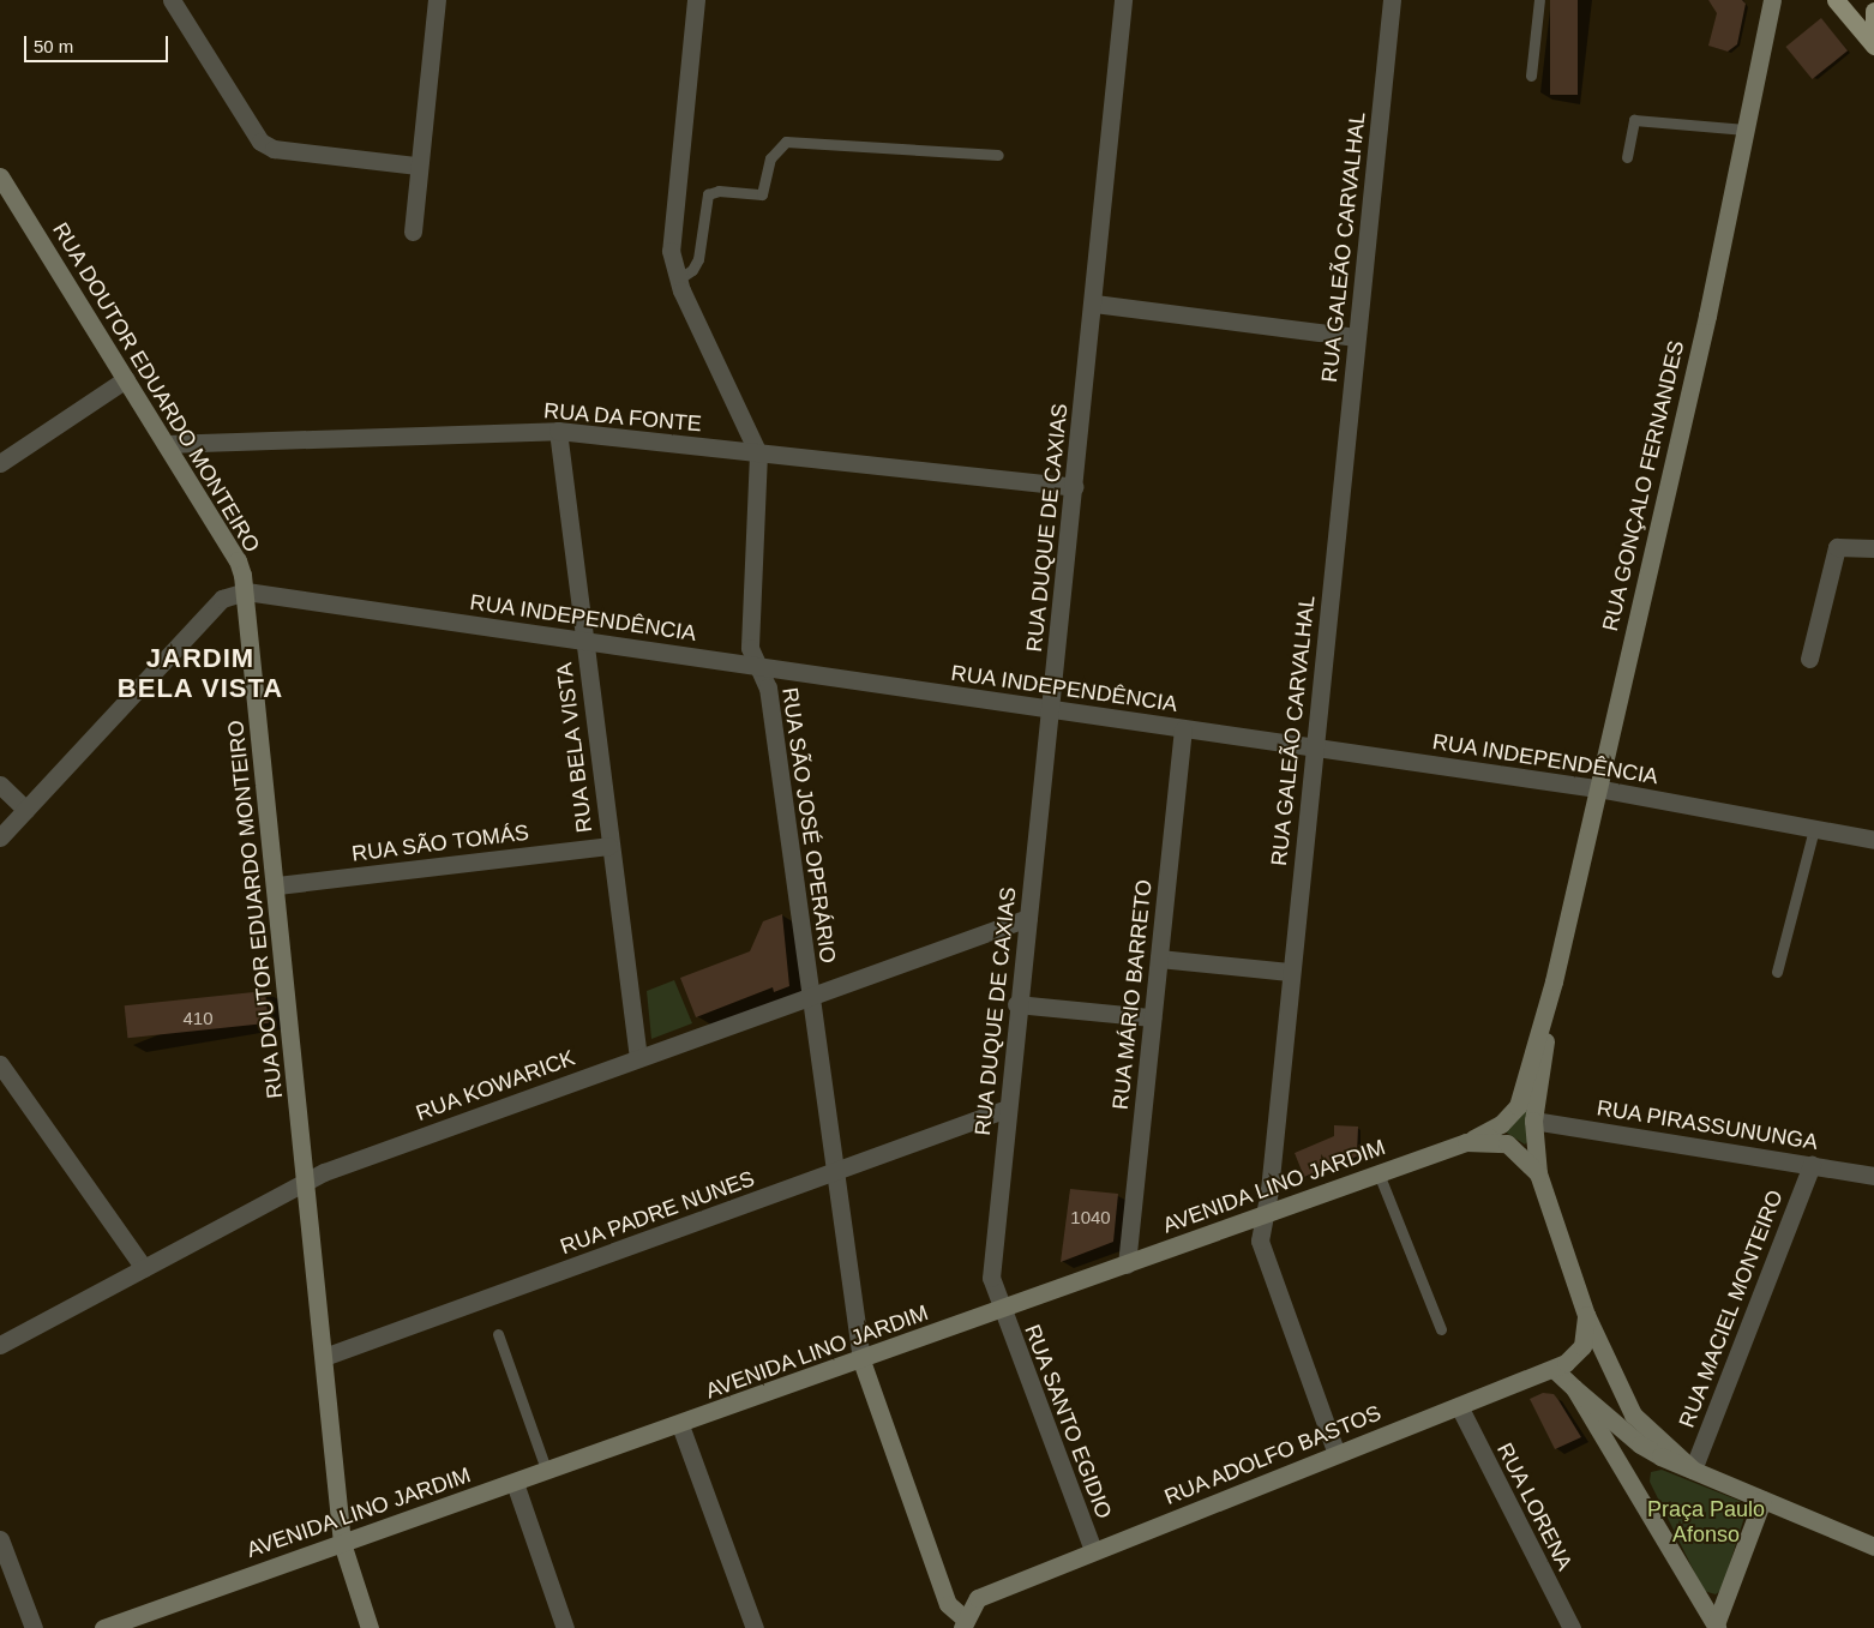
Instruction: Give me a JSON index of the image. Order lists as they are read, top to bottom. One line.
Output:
{"streets":{"main road":["RUA DOUTOR EDUARDO MONTEIRO","RUA GONÇALO FERNANDES","RUA SÃO JOSÉ OPERÁRIO","AVENIDA LINO JARDIM","RUA ADOLFO BASTOS"],"street":["RUA GALEÃO CARVALHAL","RUA DA FONTE","RUA DUQUE DE CAXIAS","RUA INDEPENDÊNCIA","RUA BELA VISTA","RUA SÃO TOMÁS","RUA MÁRIO BARRETO","RUA KOWARICK","RUA PIRASSUNUNGA","RUA PADRE NUNES","RUA MACIEL MONTEIRO","RUA SANTO EGIDIO","RUA LORENA"]},"crossings":[["RUA GALEÃO CARVALHAL","RUA INDEPENDÊNCIA"],["RUA GALEÃO CARVALHAL","AVENIDA LINO JARDIM"],["RUA GALEÃO CARVALHAL","RUA ADOLFO BASTOS"],["RUA DOUTOR EDUARDO MONTEIRO","RUA DA FONTE"],["RUA DOUTOR EDUARDO MONTEIRO","RUA INDEPENDÊNCIA"],["RUA DOUTOR EDUARDO MONTEIRO","RUA SÃO TOMÁS"],["RUA DOUTOR EDUARDO MONTEIRO","RUA KOWARICK"],["RUA DOUTOR EDUARDO MONTEIRO","AVENIDA LINO JARDIM"],["RUA DOUTOR EDUARDO MONTEIRO","RUA PADRE NUNES"],["RUA DA FONTE","RUA DUQUE DE CAXIAS"],["RUA DA FONTE","RUA BELA VISTA"],["RUA DA FONTE","RUA SÃO JOSÉ OPERÁRIO"],["RUA GONÇALO FERNANDES","RUA INDEPENDÊNCIA"],["RUA GONÇALO FERNANDES","RUA PIRASSUNUNGA"],["RUA GONÇALO FERNANDES","AVENIDA LINO JARDIM"],["RUA GONÇALO FERNANDES","RUA MACIEL MONTEIRO"],["RUA GONÇALO FERNANDES","RUA ADOLFO BASTOS"],["RUA DUQUE DE CAXIAS","RUA INDEPENDÊNCIA"],["RUA DUQUE DE CAXIAS","RUA KOWARICK"],["RUA DUQUE DE CAXIAS","AVENIDA LINO JARDIM"],["RUA DUQUE DE CAXIAS","RUA PADRE NUNES"],["RUA DUQUE DE CAXIAS","RUA SANTO EGIDIO"],["RUA INDEPENDÊNCIA","RUA BELA VISTA"],["RUA INDEPENDÊNCIA","RUA SÃO JOSÉ OPERÁRIO"],["RUA INDEPENDÊNCIA","RUA MÁRIO BARRETO"],["RUA BELA VISTA","RUA SÃO TOMÁS"],["RUA BELA VISTA","RUA KOWARICK"],["RUA SÃO JOSÉ OPERÁRIO","RUA KOWARICK"],["RUA SÃO JOSÉ OPERÁRIO","AVENIDA LINO JARDIM"],["RUA SÃO JOSÉ OPERÁRIO","RUA PADRE NUNES"],["RUA SÃO JOSÉ OPERÁRIO","RUA ADOLFO BASTOS"],["RUA MÁRIO BARRETO","AVENIDA LINO JARDIM"],["RUA PIRASSUNUNGA","RUA MACIEL MONTEIRO"],["AVENIDA LINO JARDIM","RUA SANTO EGIDIO"],["RUA SANTO EGIDIO","RUA ADOLFO BASTOS"],["RUA ADOLFO BASTOS","RUA LORENA"]],"districts":["JARDIM BELA VISTA"],"parks":["Praça Paulo Afonso"],"house_numbers":["410","1040"],"scale_bar":"50 m"}
